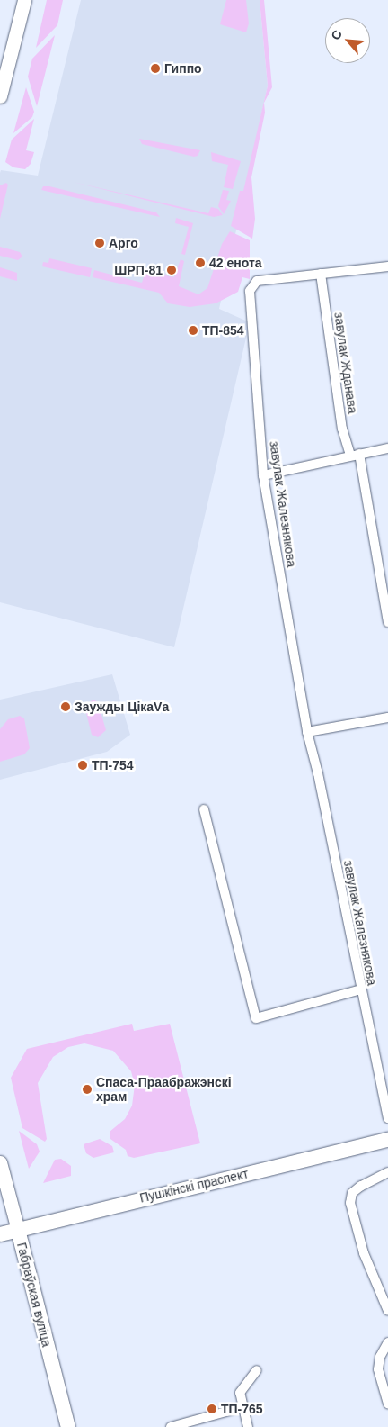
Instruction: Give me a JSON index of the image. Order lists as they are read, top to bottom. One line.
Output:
{"streets":{"main road":["Пушкінскі праспект","Габраўская вуліца"],"street":["завулак Жданава","завулак Жалезнякова"]},"crossings":[["завулак Жданава","завулак Жалезнякова"],["Пушкінскі праспект","Габраўская вуліца"]],"places":["Гиппо","Арго","42 енота","ШРП-81","ТП-854","Заужды ЦікаVа","ТП-754","Спаса-Праабражэнскі храм","ТП-765"],"north":"top left"}
